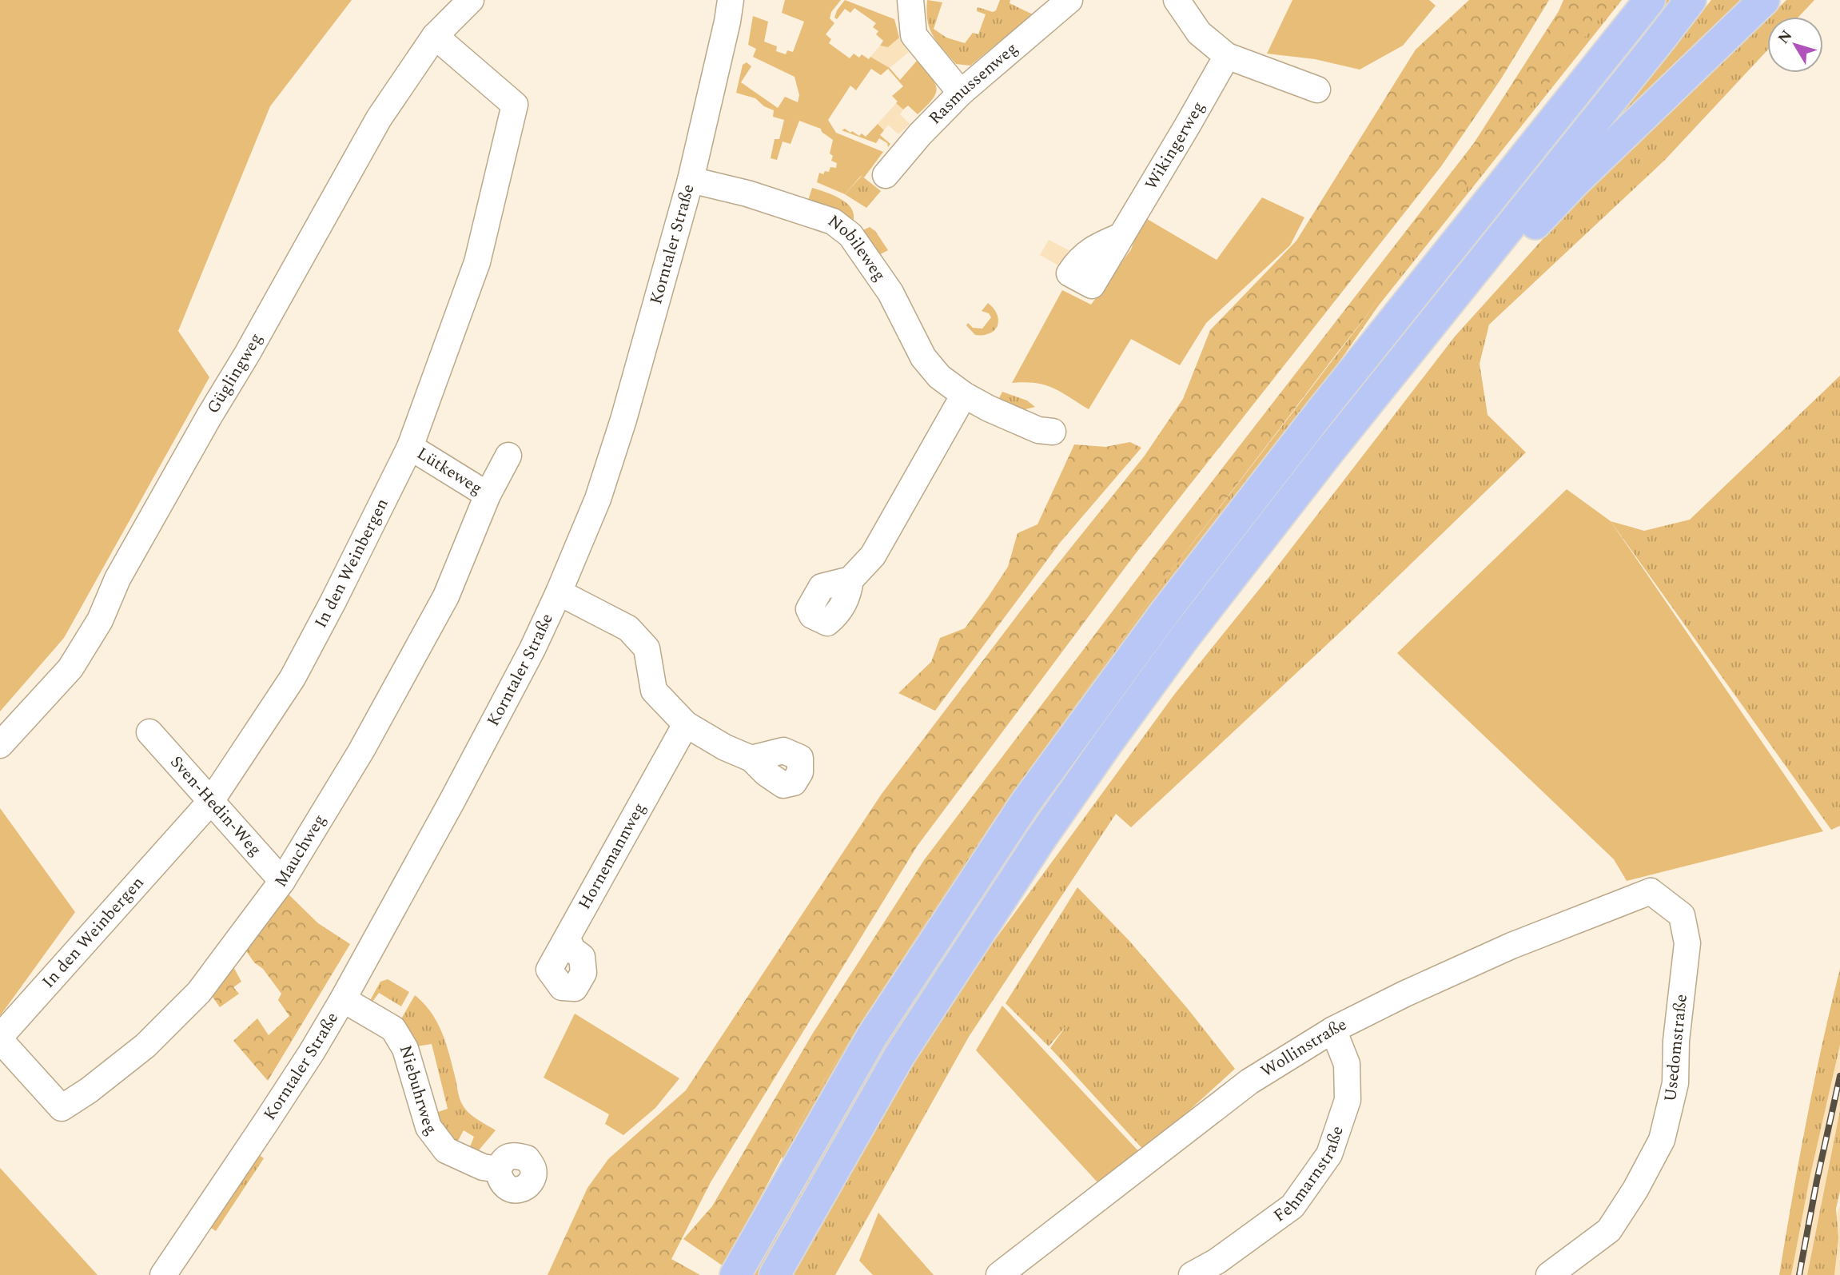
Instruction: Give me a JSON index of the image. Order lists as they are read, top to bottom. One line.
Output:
{"streets":{"street":["Rasmussenweg","Wikingerweg","Korntaler Straße","Nobileweg","Güglingweg","Lütkeweg","In den Weinbergen","Sven-Hedin-Weg","Mauchweg","Hornemannweg","Usedomstraße","Wollinstraße","Niebuhrweg","Fehmarnstraße"]},"crossings":[["Korntaler Straße","Nobileweg"],["Korntaler Straße","Niebuhrweg"],["Güglingweg","In den Weinbergen"],["Lütkeweg","In den Weinbergen"],["Lütkeweg","Mauchweg"],["In den Weinbergen","Sven-Hedin-Weg"],["In den Weinbergen","Mauchweg"],["Sven-Hedin-Weg","Mauchweg"],["Usedomstraße","Wollinstraße"],["Wollinstraße","Fehmarnstraße"]],"north":"top left"}
